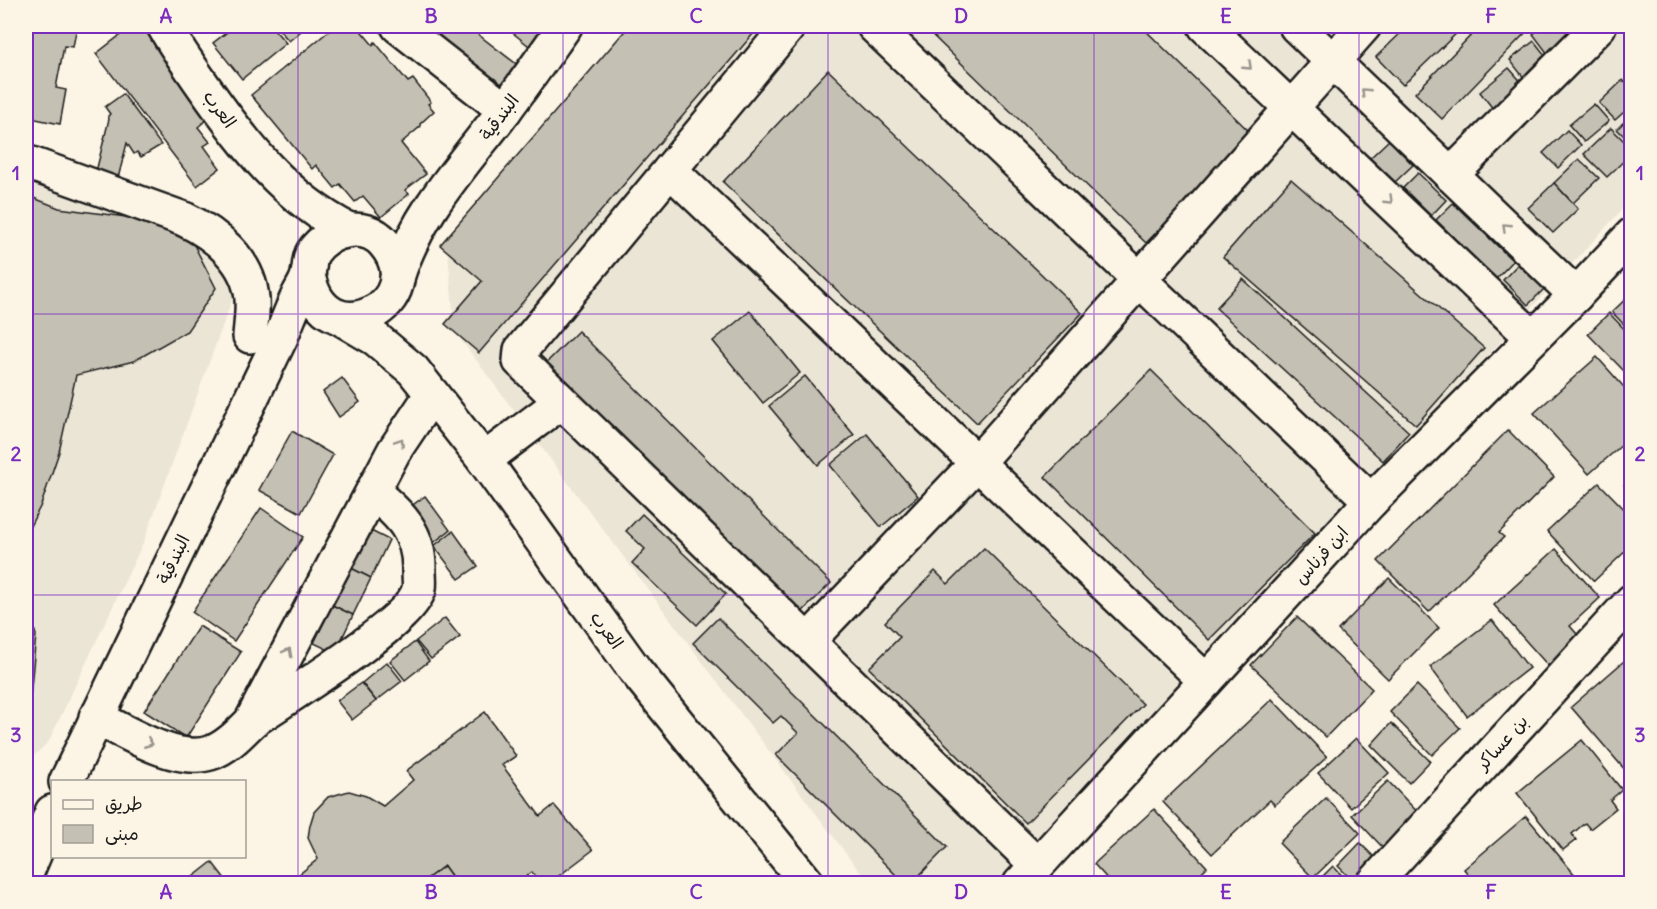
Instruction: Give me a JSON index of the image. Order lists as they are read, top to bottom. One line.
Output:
{"streets":{"street":["العرب","البندقية","ابن فرناس","بن عساكر"]},"crossings":[["العرب","البندقية"]],"legend":["طريق","مبنى"],"grid":{"columns":["A","B","C","D","E","F"],"rows":["1","2","3"]}}
